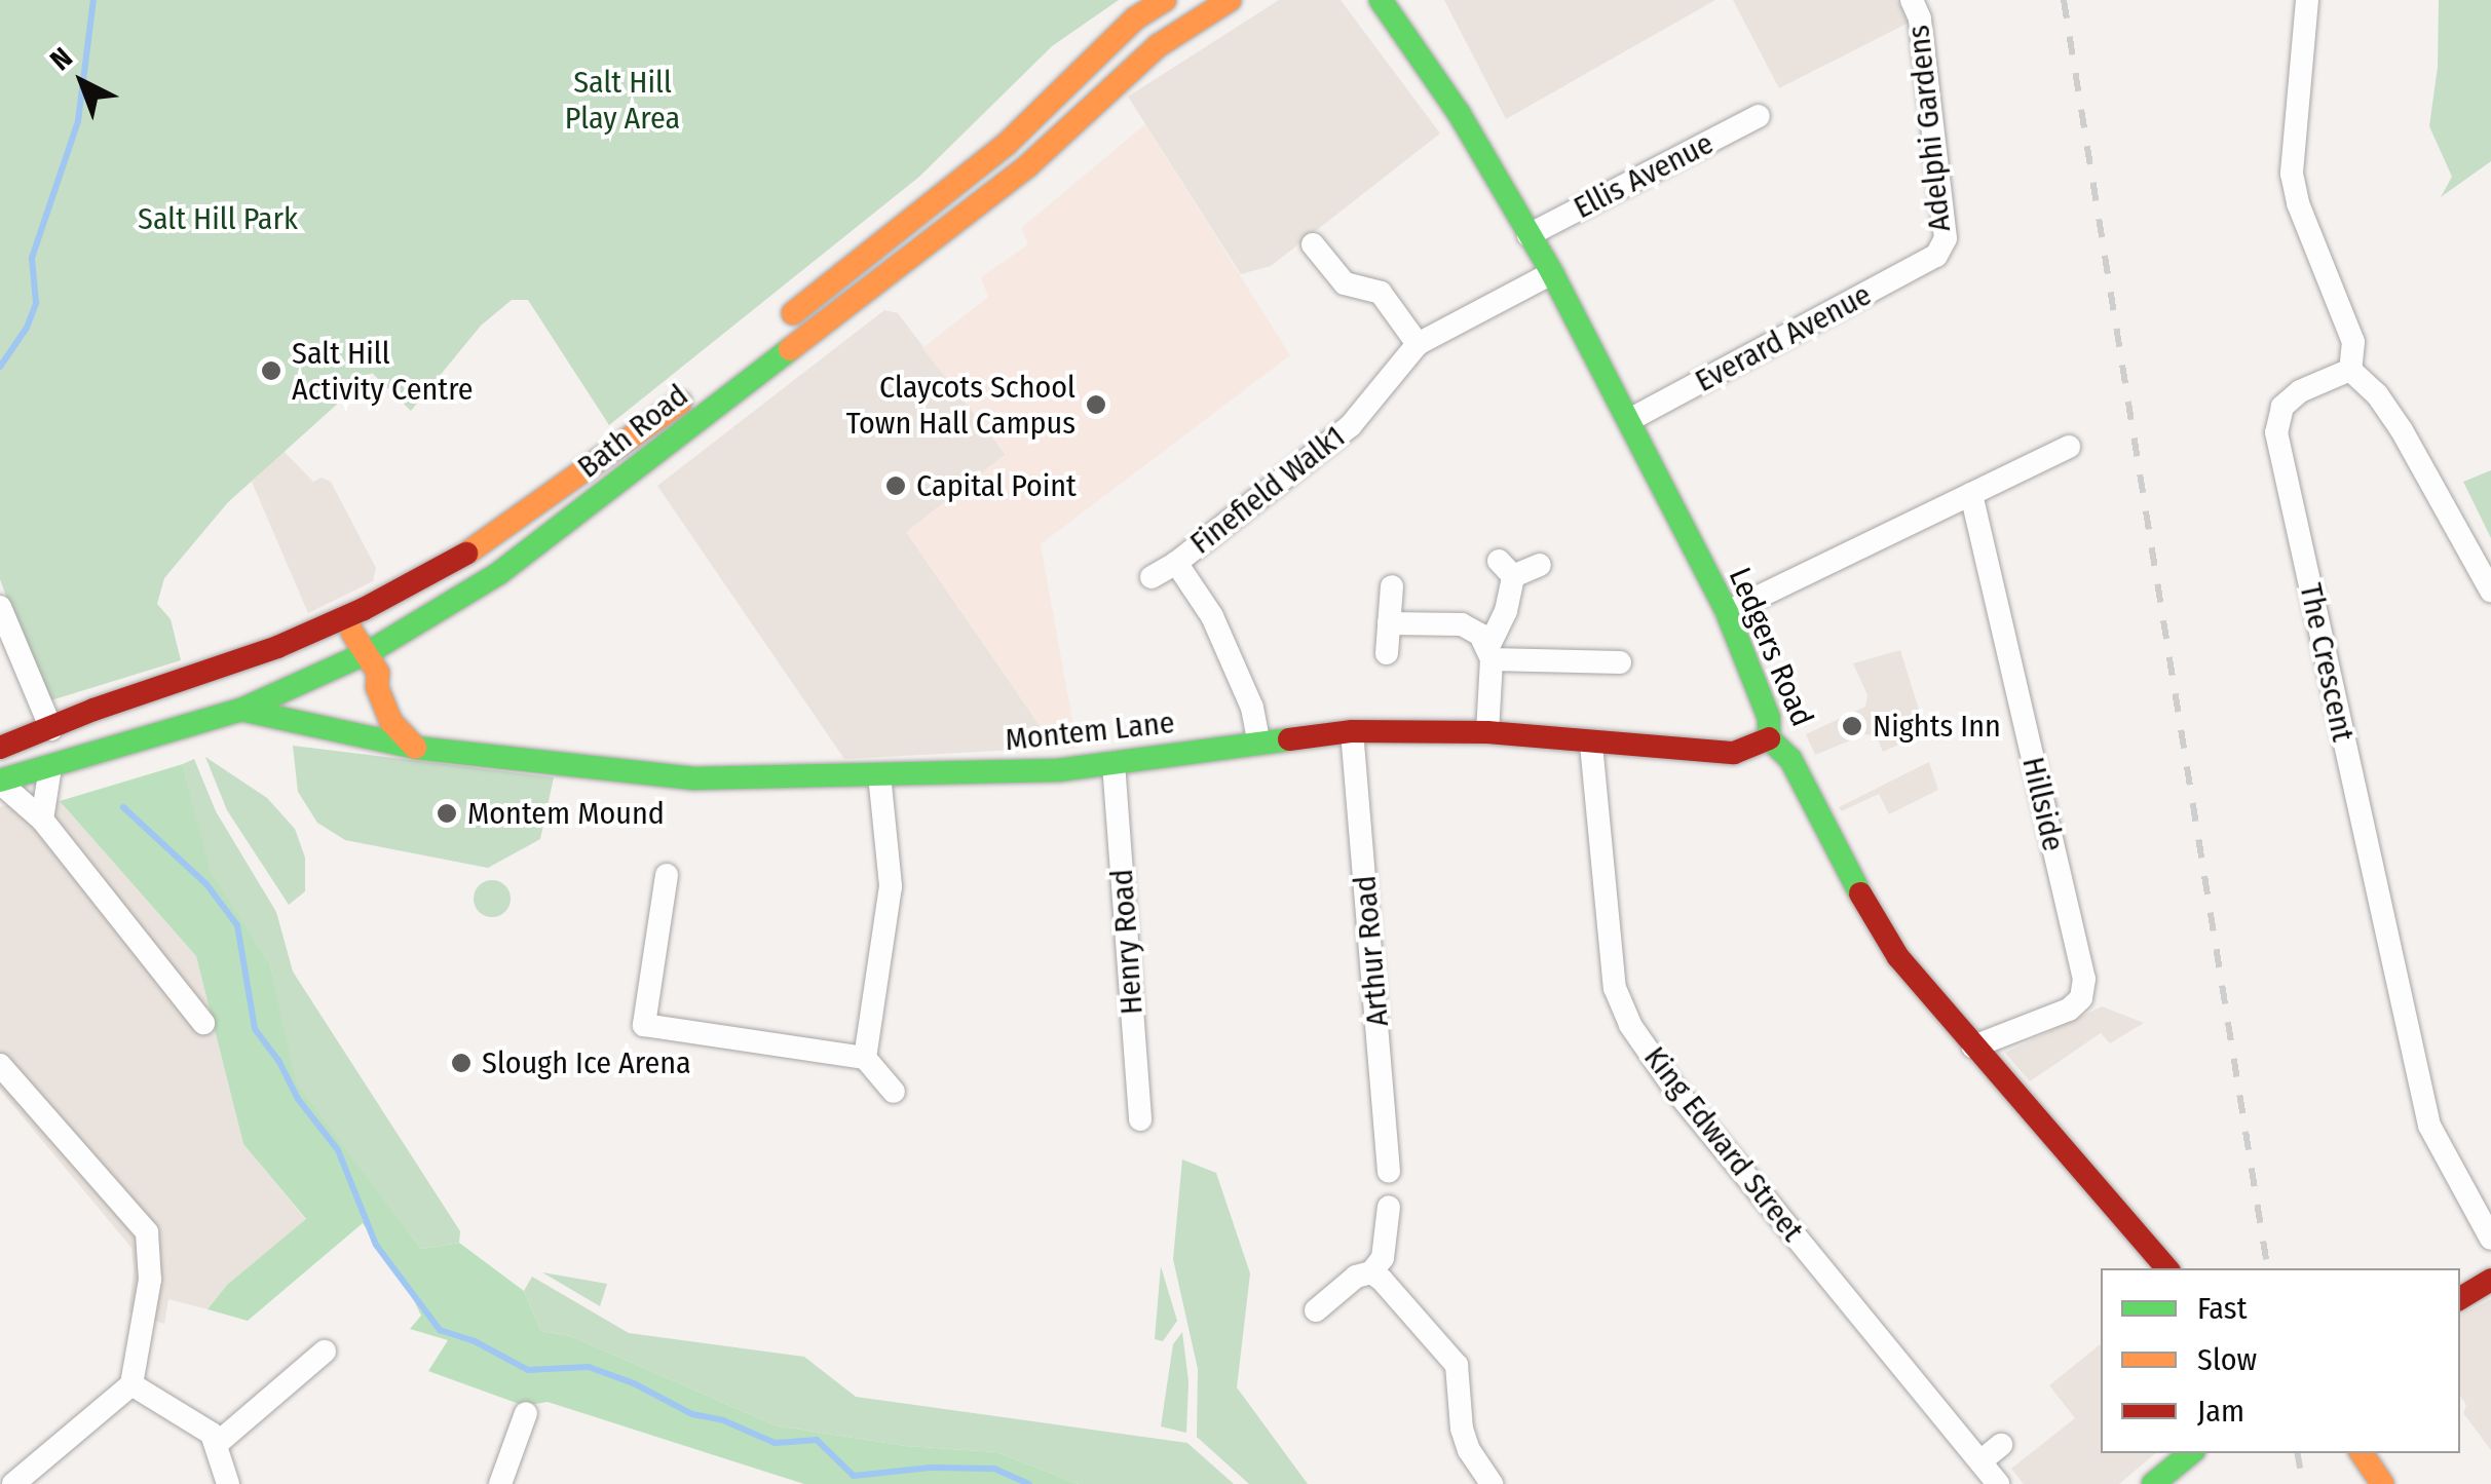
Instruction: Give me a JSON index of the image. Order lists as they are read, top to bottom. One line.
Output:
{"streets":{"main road":["Bath Road","Ledgers Road","Montem Lane"],"street":["Adelphi Gardens","Ellis Avenue","Everard Avenue","Finefield Walk1","The Crescent","Hillside","Henry Road","Arthur Road","King Edward Street"]},"crossings":[["Adelphi Gardens","Everard Avenue"],["Ellis Avenue","Ledgers Road"],["Everard Avenue","Ledgers Road"],["Bath Road","Montem Lane"],["Finefield Walk1","Ledgers Road"],["Finefield Walk1","Montem Lane"],["Ledgers Road","Montem Lane"],["Ledgers Road","Hillside"],["Montem Lane","Henry Road"],["Montem Lane","Arthur Road"],["Montem Lane","King Edward Street"]],"parks":["Salt Hill Play Area","Salt Hill Park"],"places":["Salt Hill Activity Centre","Claycots School Town Hall Campus","Capital Point","Nights Inn","Montem Mound","Slough Ice Arena"],"legend":["Fast","Slow","Jam"],"north":"top left"}
